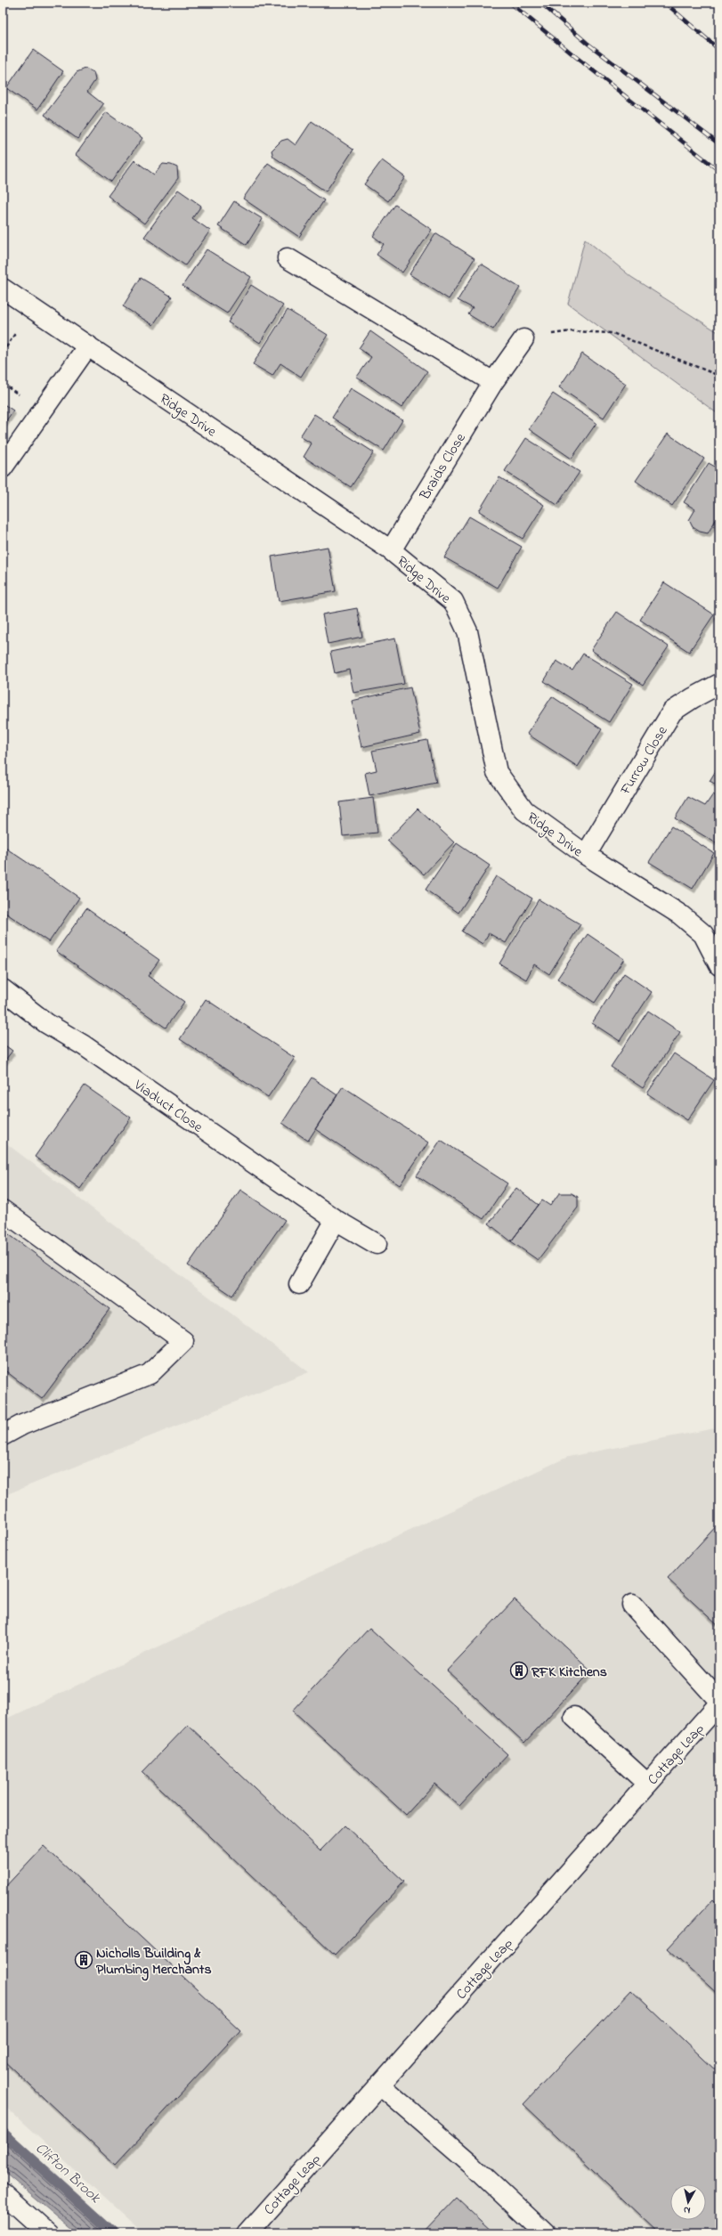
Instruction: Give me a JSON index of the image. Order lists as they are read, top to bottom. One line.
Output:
{"streets":{"street":["Ridge Drive","Braids Close","Furrow Close","Viaduct Close","Cottage Leap"]},"crossings":[["Ridge Drive","Braids Close"],["Ridge Drive","Furrow Close"]],"water":["Clifton Brook"],"places":{"building":["RFK Kitchens","Nicholls Building & Plumbing Merchants"]},"north":"bottom"}
